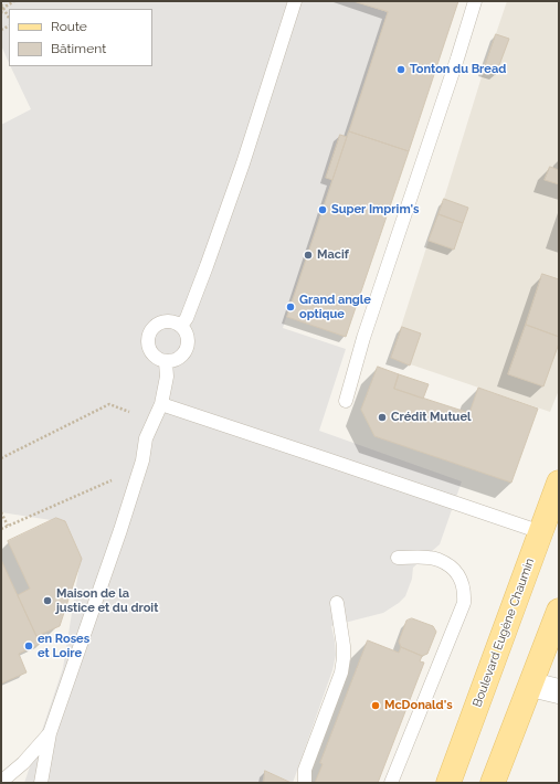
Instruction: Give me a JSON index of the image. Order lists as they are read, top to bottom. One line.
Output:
{"streets":{"main road":["Boulevard Eugène Chaumin"]},"places":["Tonton du Bread","Super Imprim's","Macif","Grand angle optique","Crédit Mutuel","Maison de la justice et du droit","en Roses et Loire","McDonald's"],"legend":["Route","Bâtiment"]}
